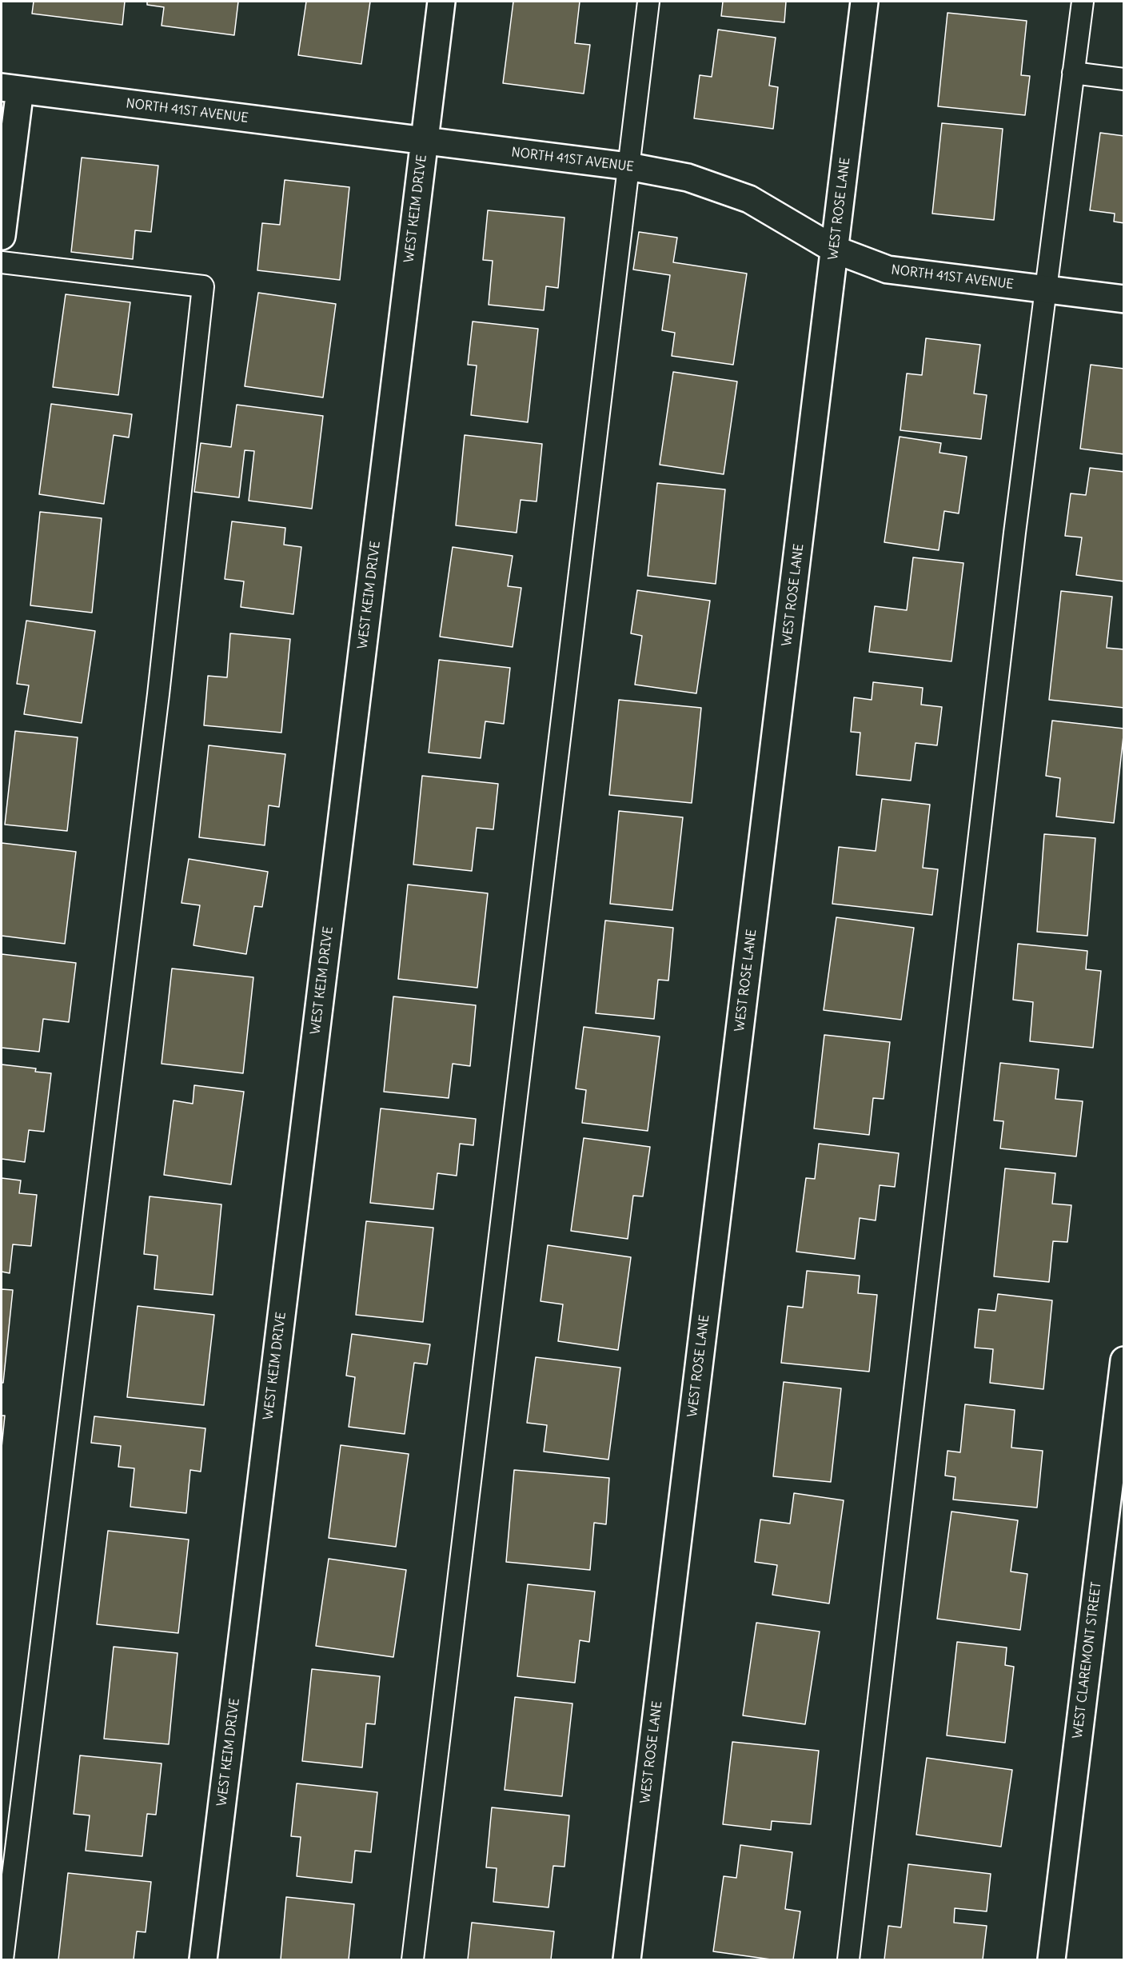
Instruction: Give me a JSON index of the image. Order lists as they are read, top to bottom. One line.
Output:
{"streets":{"street":["NORTH 41ST AVENUE","WEST KEIM DRIVE","WEST ROSE LANE","WEST CLAREMONT STREET"]},"crossings":[["NORTH 41ST AVENUE","WEST KEIM DRIVE"],["NORTH 41ST AVENUE","WEST ROSE LANE"]]}
